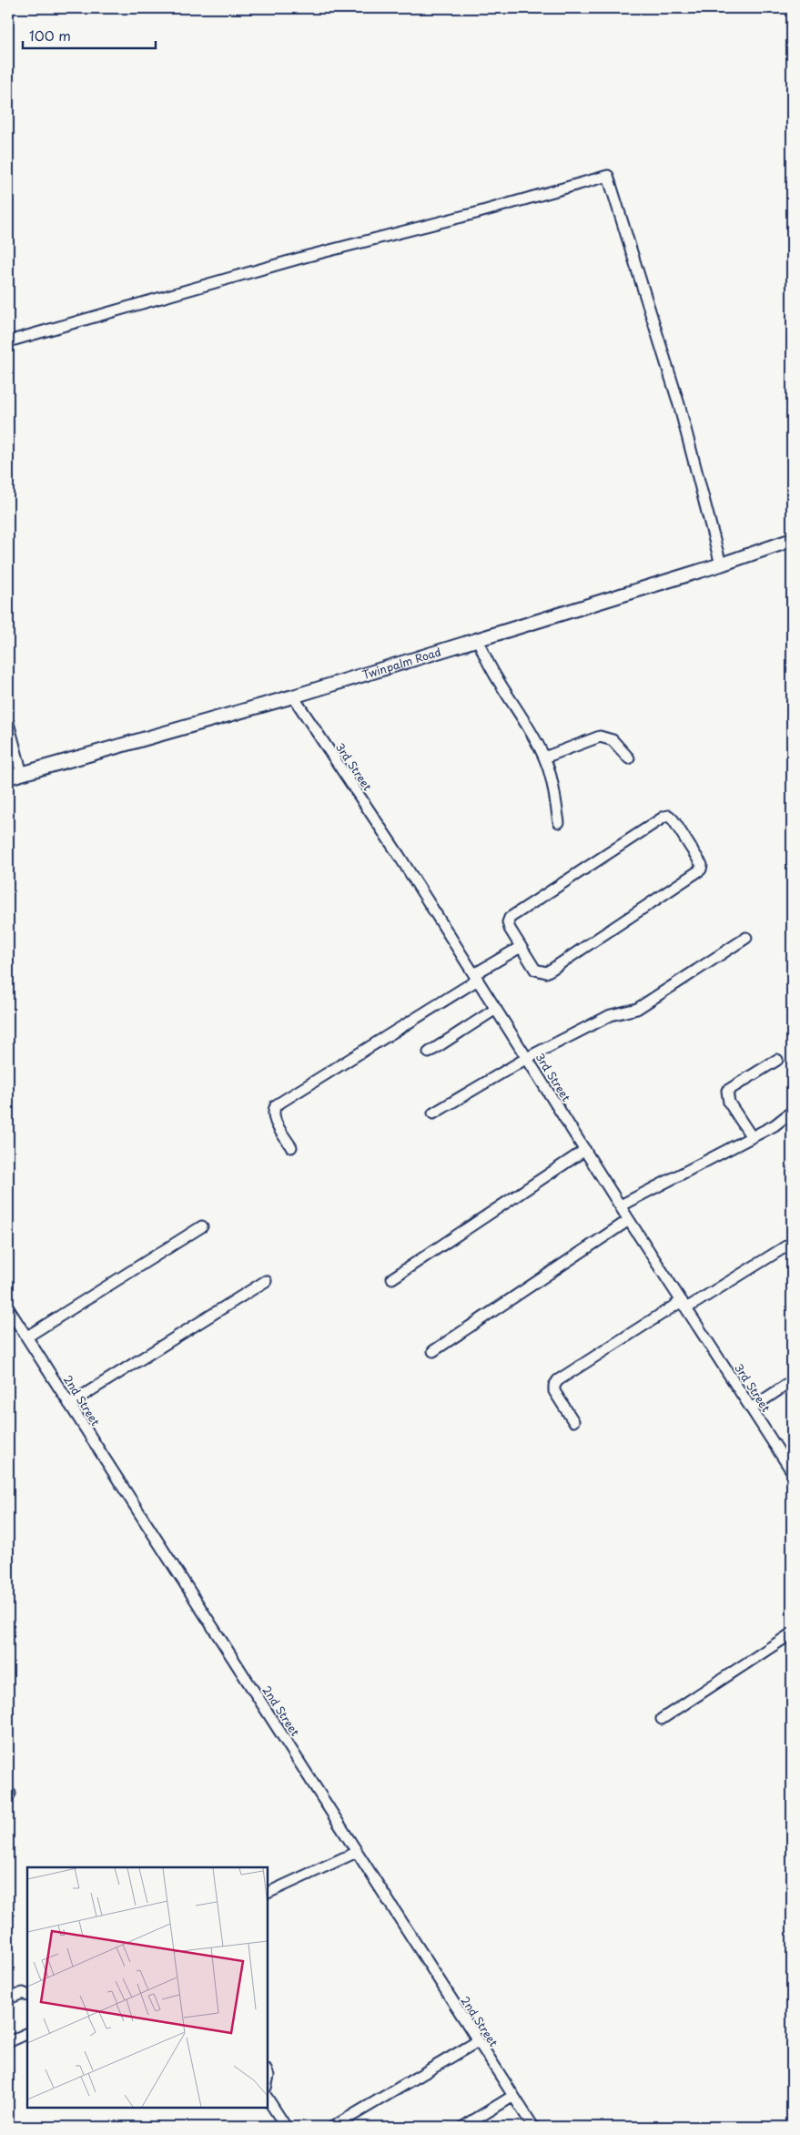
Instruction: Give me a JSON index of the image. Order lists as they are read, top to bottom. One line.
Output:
{"streets":{"main road":["Twinpalm Road"],"street":["3rd Street","2nd Street"]},"crossings":[["Twinpalm Road","3rd Street"]],"scale_bar":"100 m"}
